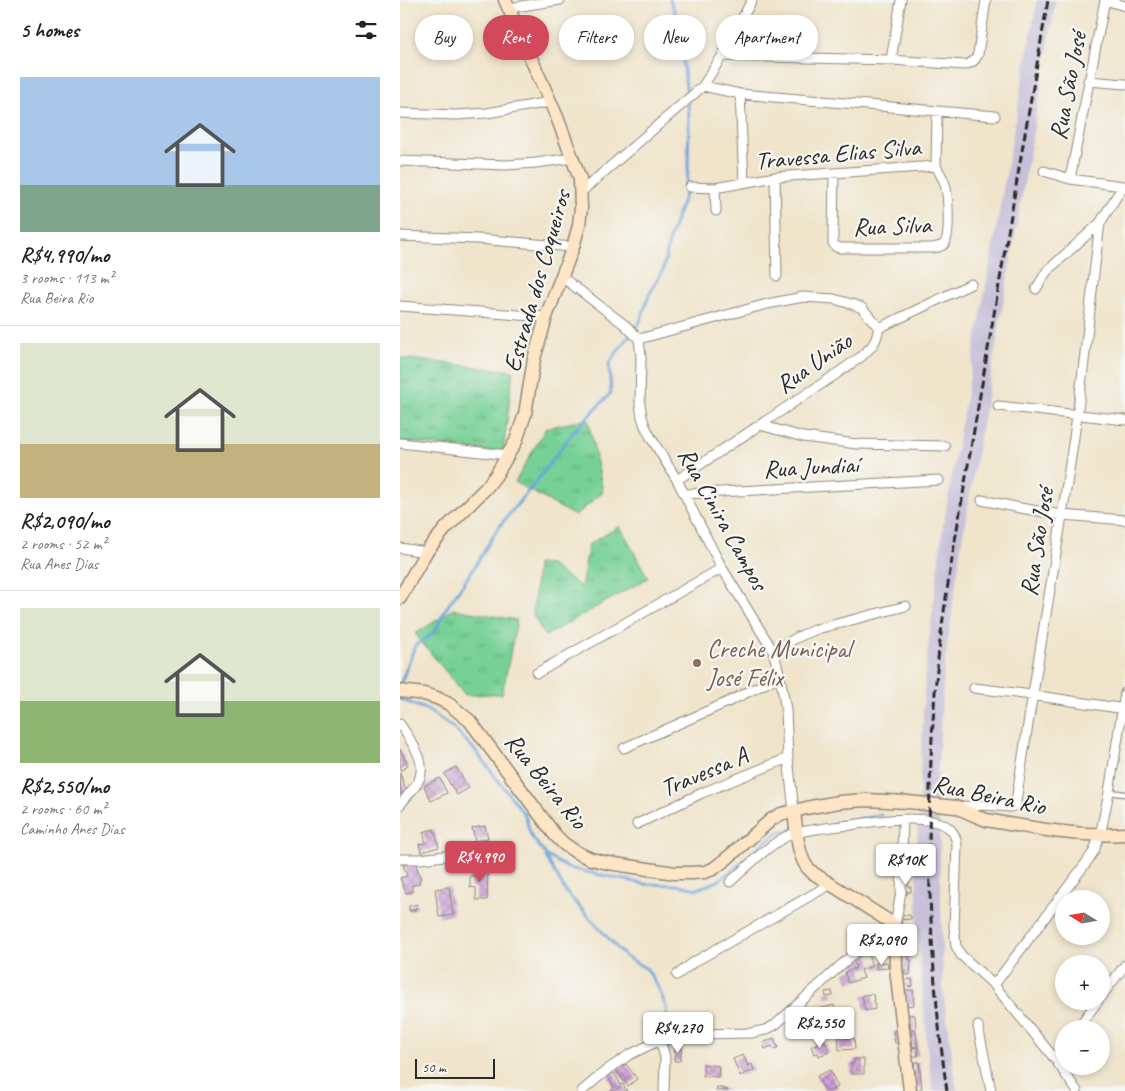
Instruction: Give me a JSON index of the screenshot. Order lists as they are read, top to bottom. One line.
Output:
{"streets":{"street":["Rua São José","Travessa Elias Silva","Rua Silva","Estrada dos Coqueiros","Rua União","Rua Jundiaí","Rua Cinira Campos","Travessa A","Rua Beira Rio"]},"crossings":[["Rua São José","Rua Beira Rio"],["Travessa Elias Silva","Rua Silva"],["Rua União","Rua Cinira Campos"],["Rua Jundiaí","Rua Cinira Campos"],["Rua Cinira Campos","Travessa A"],["Rua Cinira Campos","Rua Beira Rio"]],"places":["Creche Municipal José Félix"],"scale_bar":"50 m","north":"left","page":{"heading":"5 homes","chip":["Buy","Rent","Filters","New","Apartment"],"list":[{"name":"R$4,990/mo","note":"3 rooms · 113 m² · Rua Beira Rio"},{"name":"R$2,090/mo","note":"2 rooms · 52 m² · Rua Anes Dias"},{"name":"R$2,550/mo","note":"2 rooms · 60 m² · Caminho Anes Dias"}],"price":["R$4,990","R$10K","R$2,090","R$2,550","R$4,270"],"map_buttons":["+","−"],"scale":"50 m"}}
